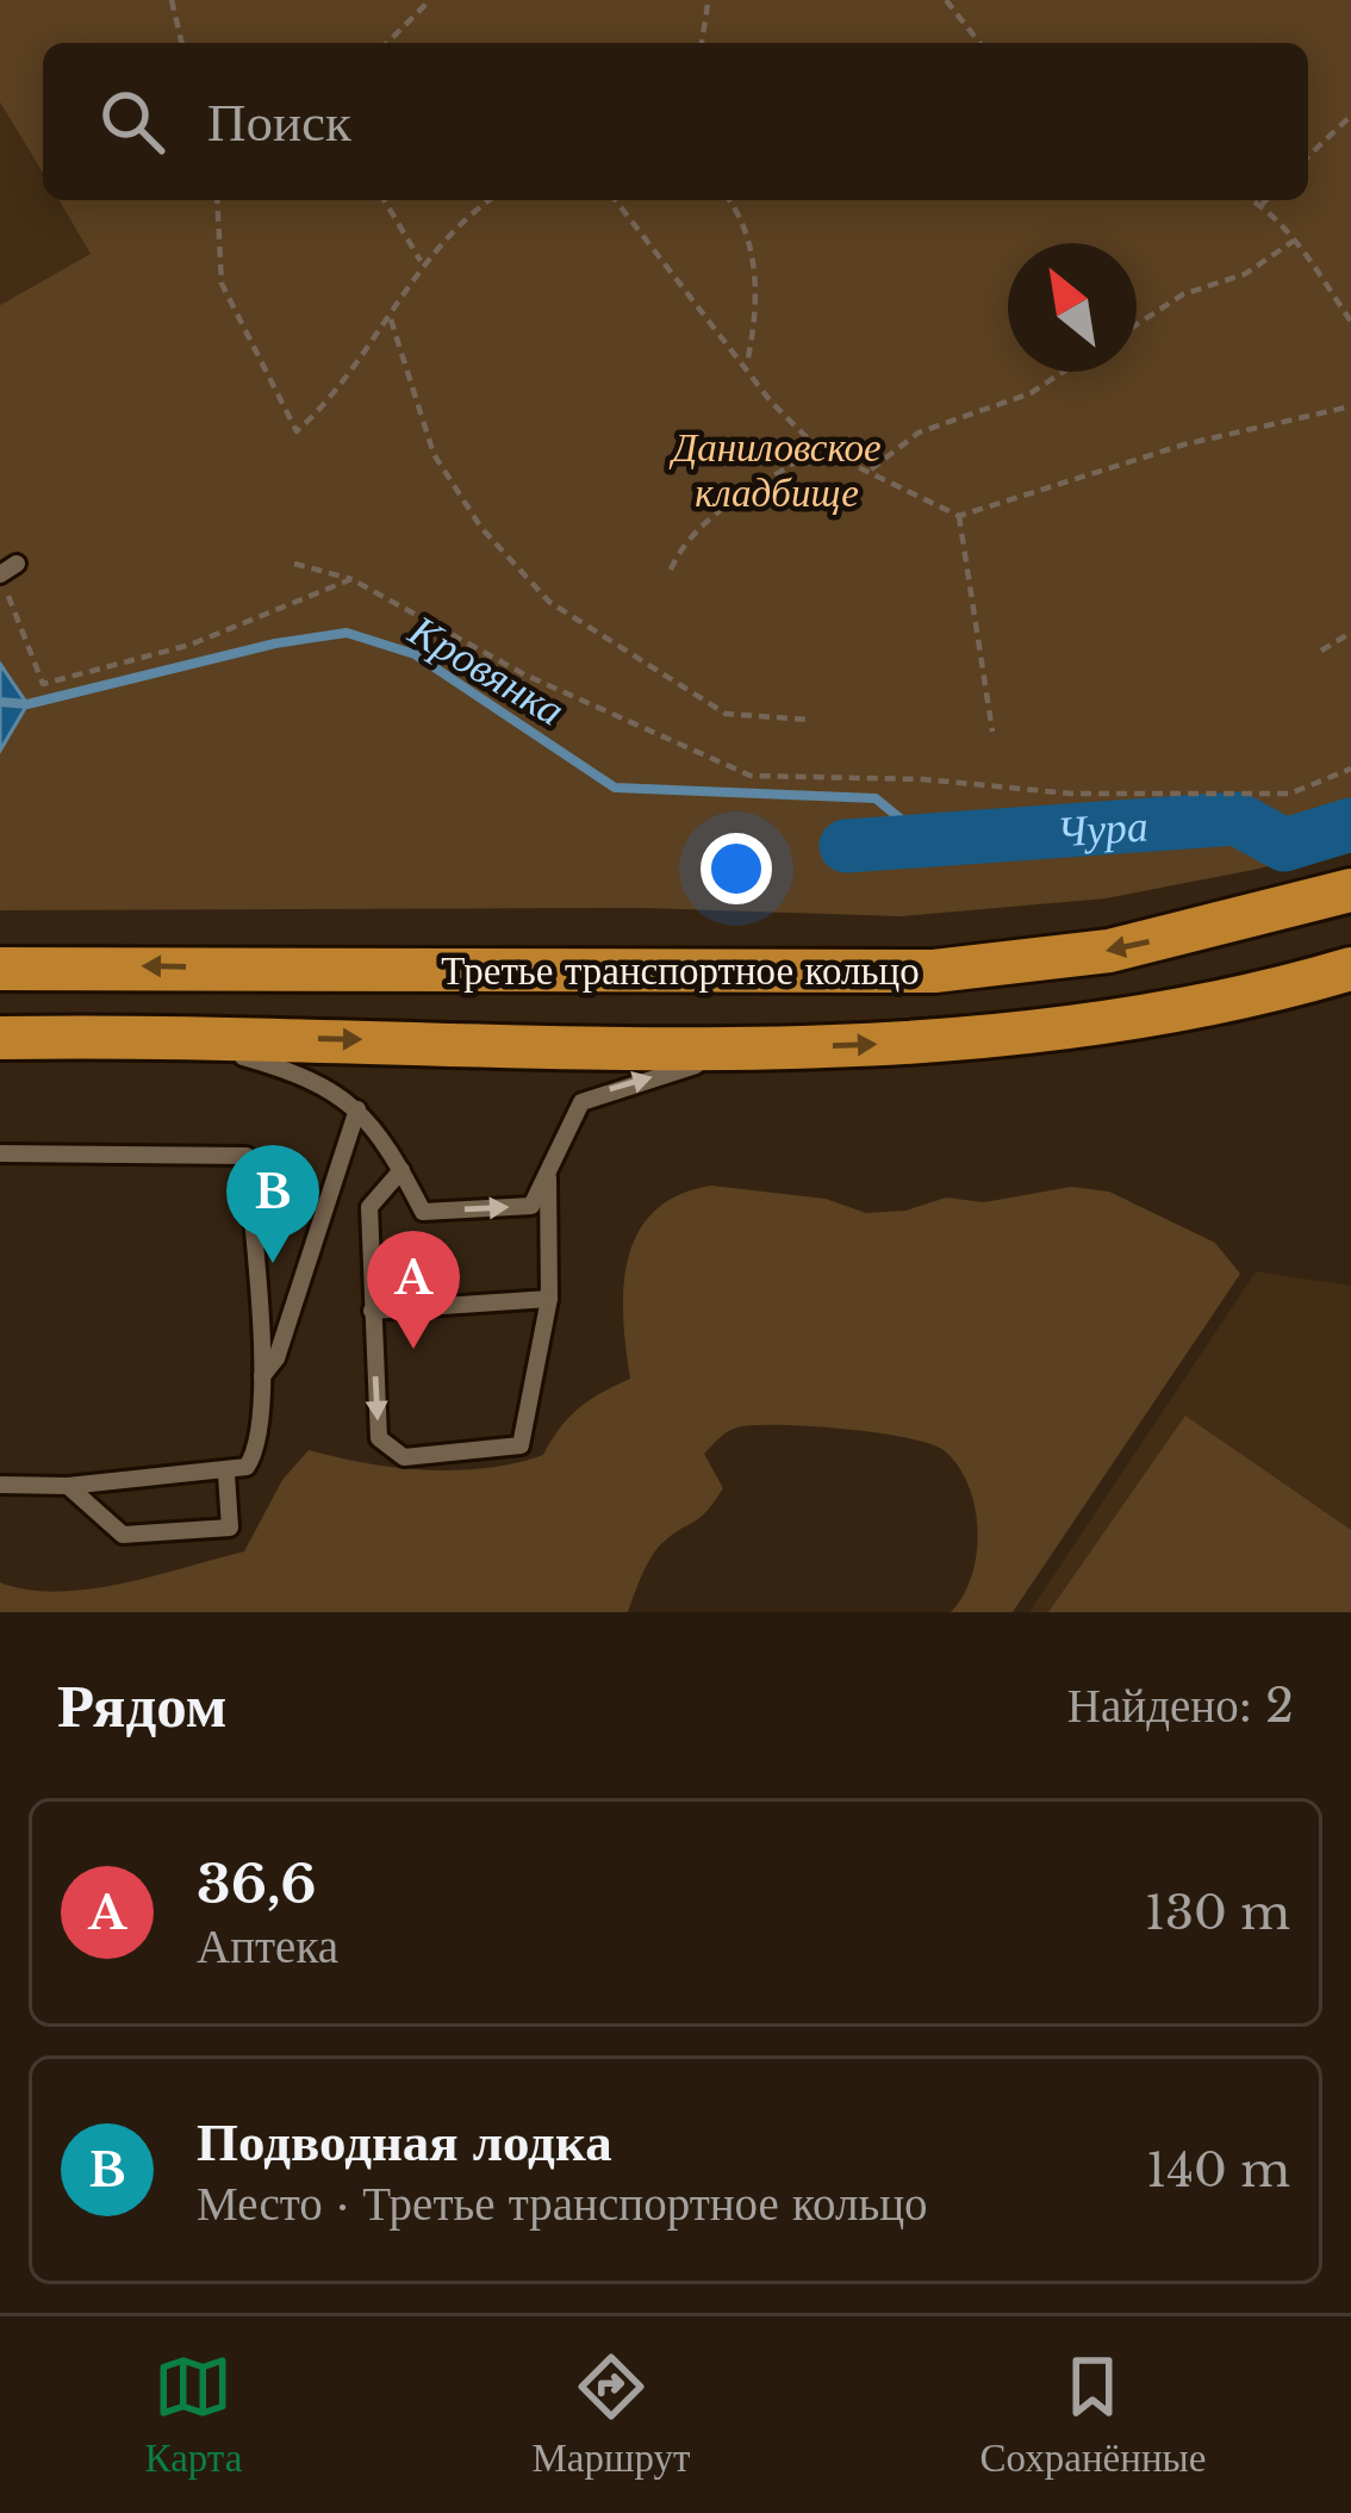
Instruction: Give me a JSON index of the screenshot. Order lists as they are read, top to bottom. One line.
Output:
{"streets":{"main road":["Третье транспортное кольцо"]},"water":["Кровянка","Чура"],"parks":["Даниловское кладбище"],"north":"top left","page":{"search":"Поиск","pins":["B","A"],"heading":["Рядом","Найдено: 2"],"list":[{"mark":"A","name":"36,6","note":"Аптека","value":"130 m"},{"mark":"B","name":"Подводная лодка","note":"Место · Третье транспортное кольцо","value":"140 m"}],"nav":["Карта","Маршрут","Сохранённые"]}}
